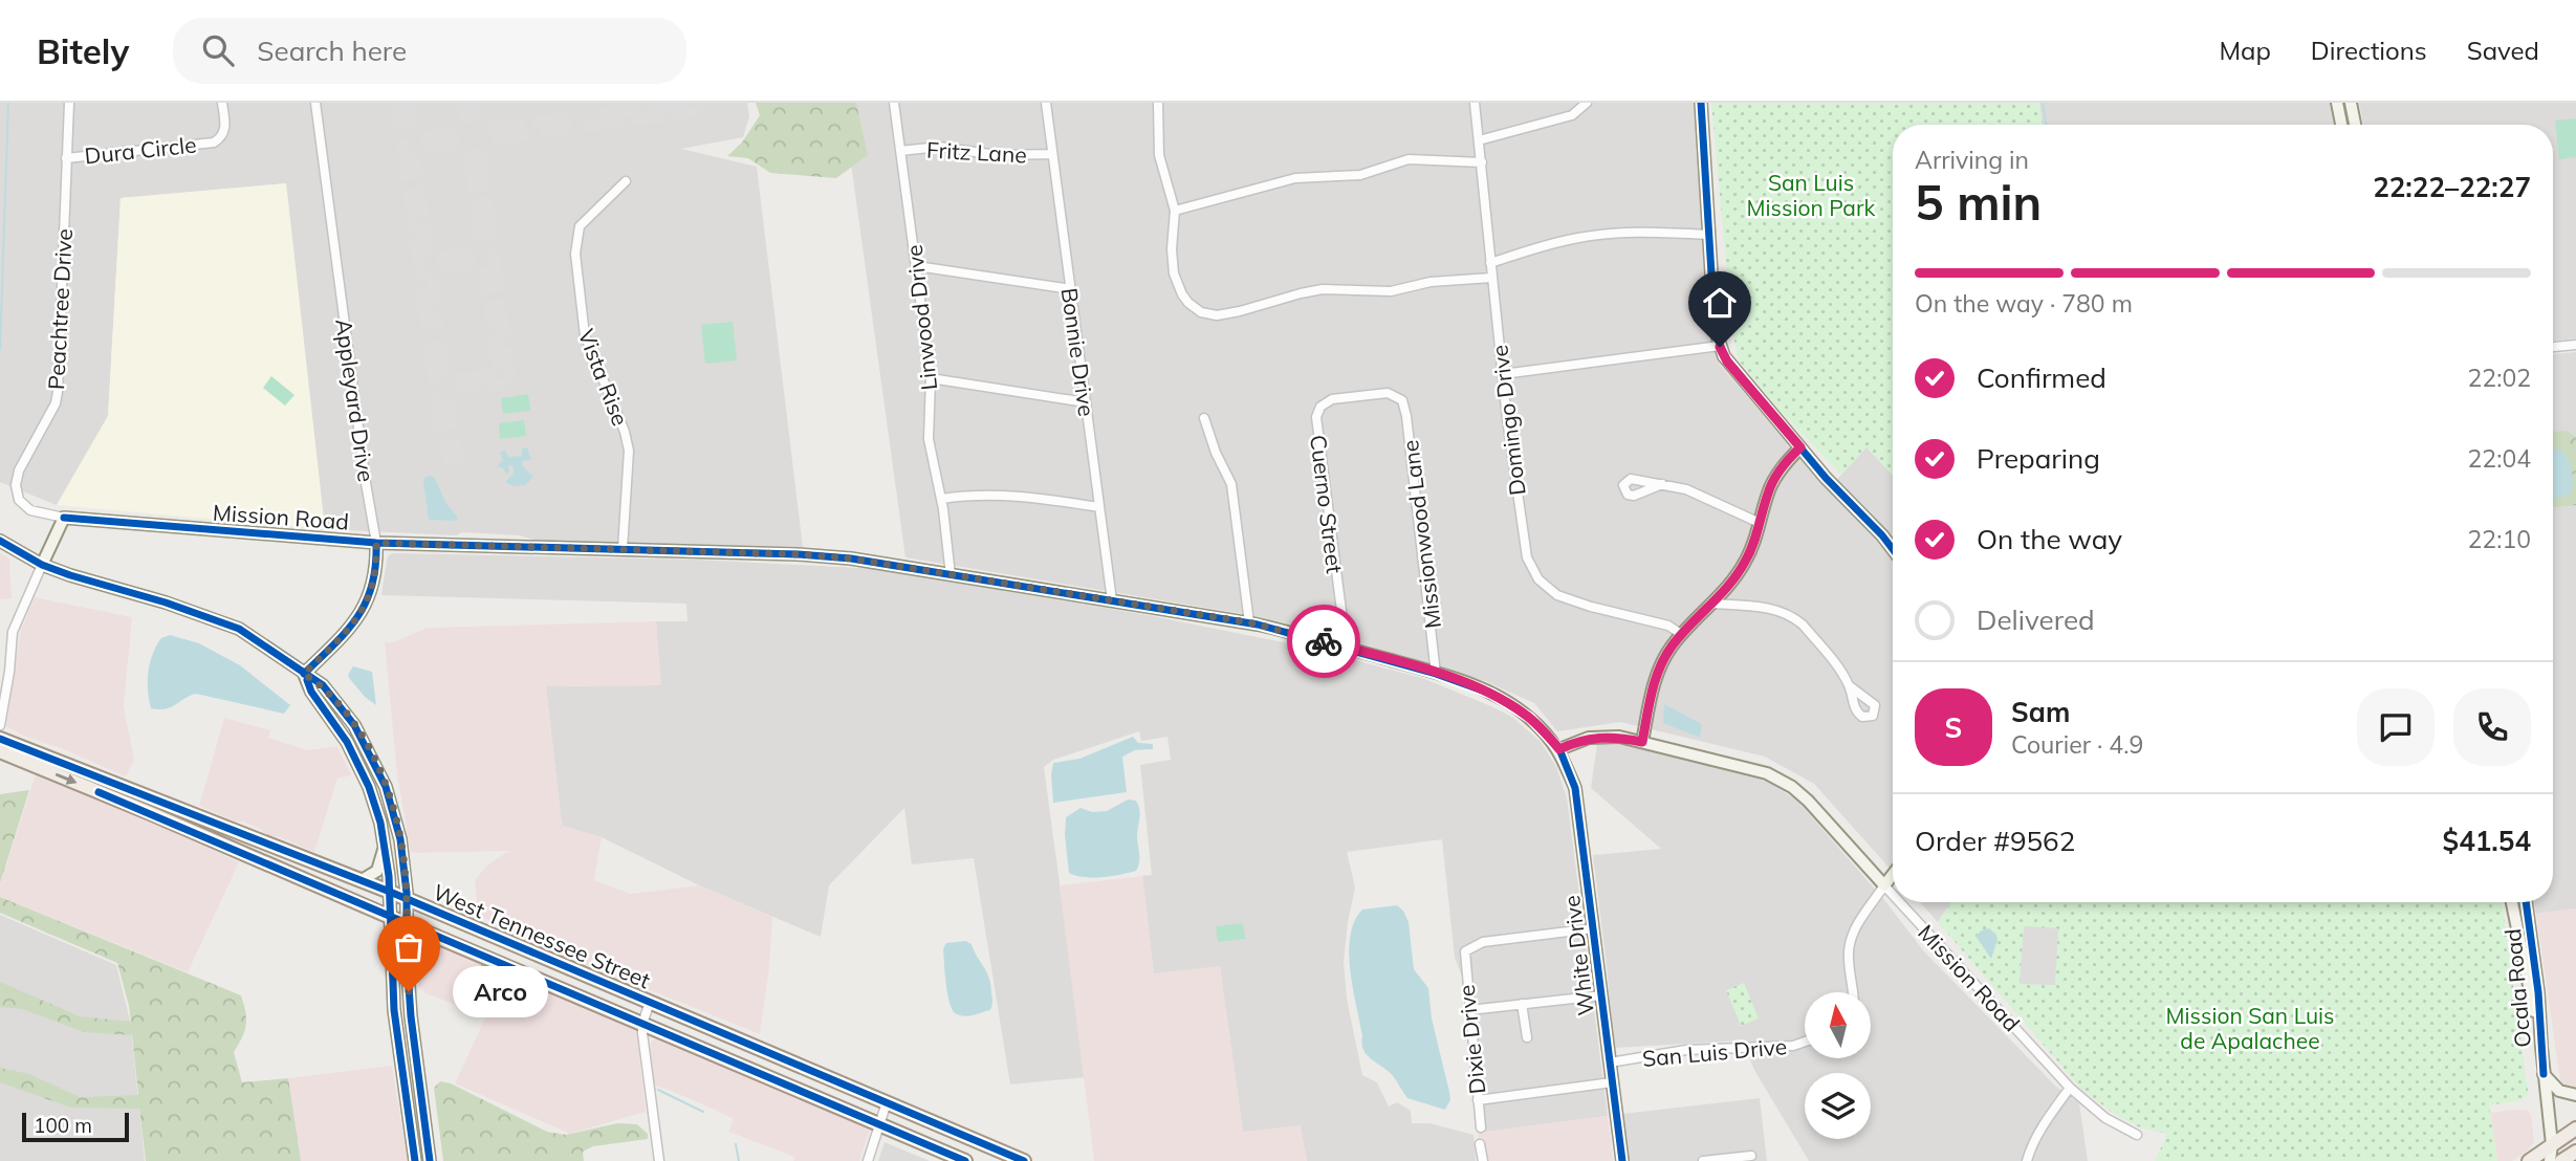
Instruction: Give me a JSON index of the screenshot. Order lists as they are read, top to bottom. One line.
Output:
{"streets":{"main road":["West Tennessee Street"],"street":["Dura Circle","Fritz Lane","Peachtree Drive","Linwood Drive","Bonnie Drive","Vista Rise","Appleyard Drive","Domingo Drive","Cuerno Street","Mission Road","Missionwood Lane","White Drive","Ocala Road","Dixie Drive","San Luis Drive"]},"crossings":[["Dura Circle","Peachtree Drive"],["Fritz Lane","Linwood Drive"],["Fritz Lane","Bonnie Drive"],["Peachtree Drive","Mission Road"],["Linwood Drive","Mission Road"],["Bonnie Drive","Mission Road"],["Vista Rise","Mission Road"],["Appleyard Drive","Mission Road"],["Cuerno Street","Mission Road"],["Cuerno Street","Missionwood Lane"],["Mission Road","Missionwood Lane"],["Mission Road","White Drive"],["White Drive","Dixie Drive"],["White Drive","San Luis Drive"]],"parks":["San Luis Mission Park","Mission San Luis de Apalachee"],"places":["Arco"],"scale_bar":"100 m","north":"top","page":{"header":"Bitely","search":"Search here","nav":["Map","Directions","Saved"],"heading":["5 min","Arriving in","22:22–22:27"],"panel":["Sam","Courier · 4.9","Order #9562","$41.54"],"bar":"On the way · 780 m","list":[["Confirmed","22:02"],["Preparing","22:04"],["On the way","22:10"],"Delivered"],"round":"S","bubble":"Arco","scale":"100 m"}}
